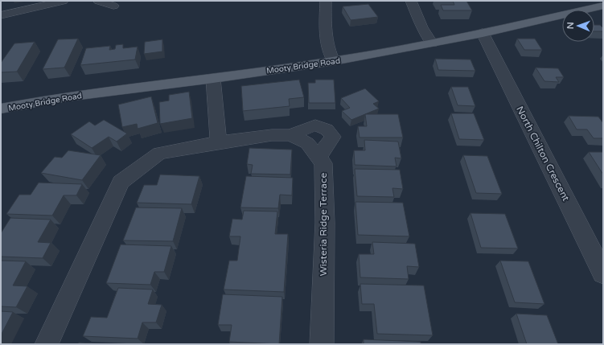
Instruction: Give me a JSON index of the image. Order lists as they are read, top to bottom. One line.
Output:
{"streets":{"main road":["Mooty Bridge Road"],"street":["North Chilton Crescent","Wisteria Ridge Terrace"]},"crossings":[["Mooty Bridge Road","North Chilton Crescent"]],"north":"left"}
